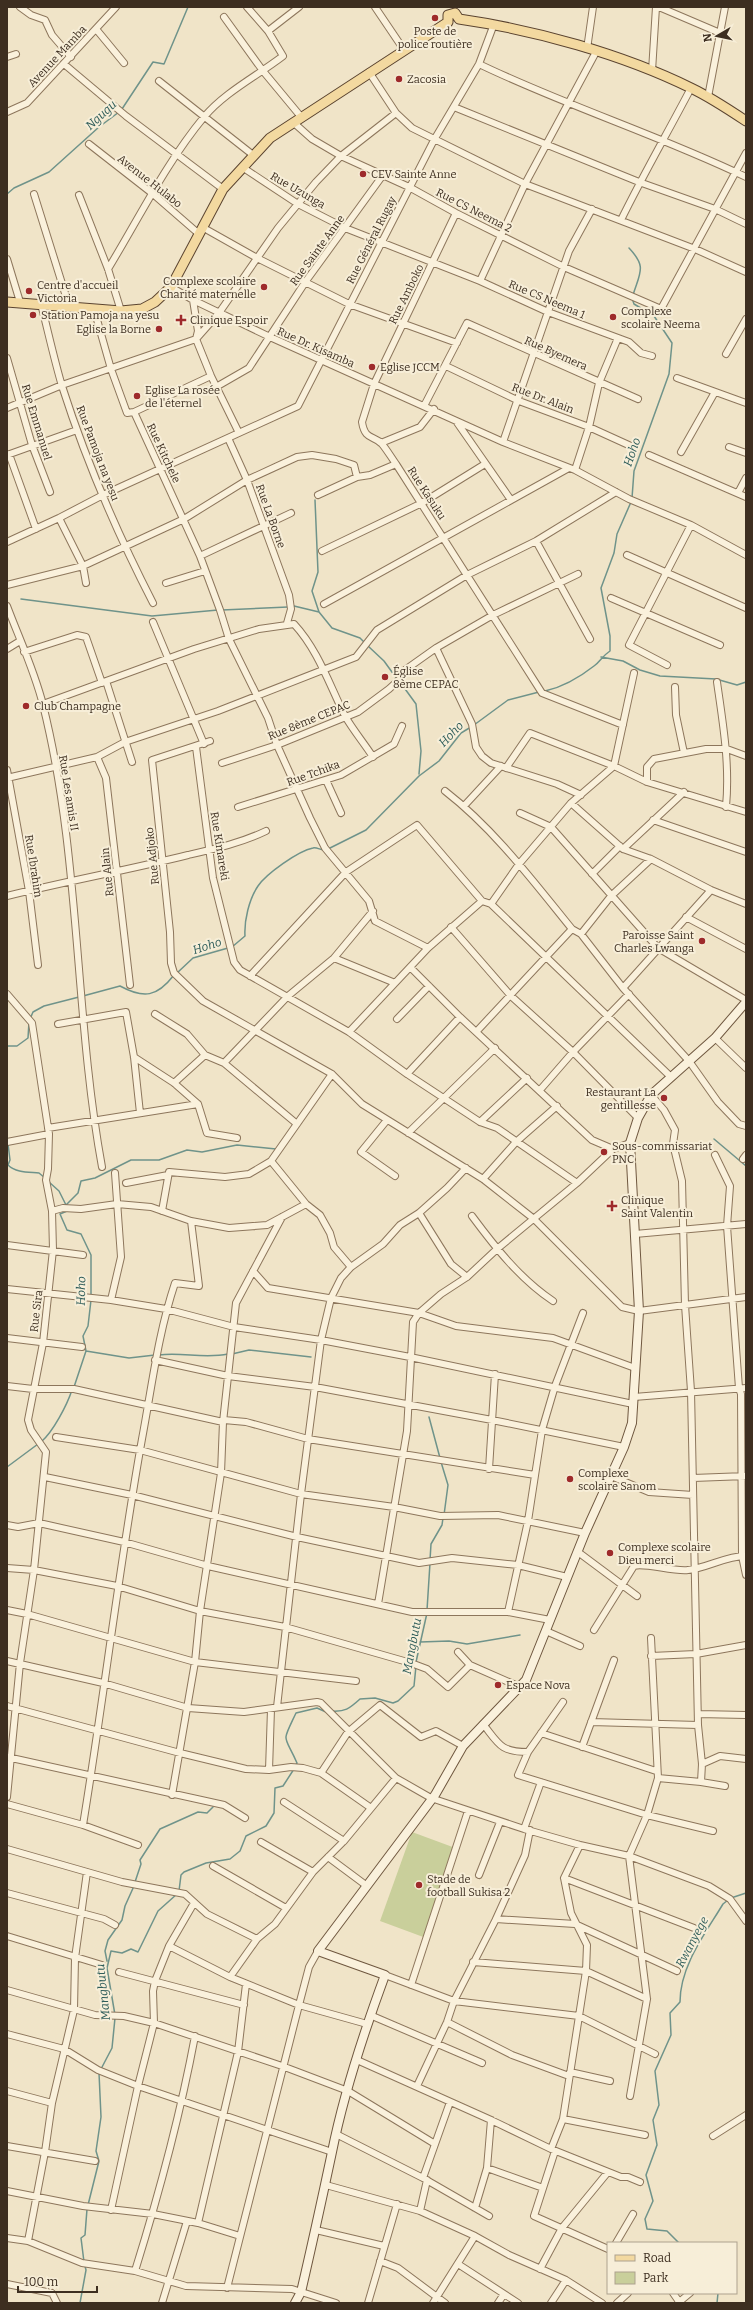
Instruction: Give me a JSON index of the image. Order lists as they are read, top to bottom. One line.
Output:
{"streets":{"street":["Avenue Mamba","Avenue Hulabo","Rue Uzunga","Rue CS Neema 2","Rue Général Rugay","Rue Sainte Anne","Rue Amboko","Rue CS Neema 1","Rue Dr. Kisamba","Rue Byemera","Rue Dr. Alain","Rue Emmanuel","Rue Pamoja na yesu","Rue Kitchele","Rue Kasuku","Rue La Borne","Rue 8ème CEPAC","Rue Tchika","Rue Les amis II","Rue Kimareki","Rue Adjoko","Rue Ibrahim","Rue Alain","Rue Sira"]},"crossings":[["Avenue Hulabo","Rue Général Rugay"],["Avenue Hulabo","Rue Sainte Anne"],["Avenue Hulabo","Rue Amboko"],["Rue Uzunga","Rue Général Rugay"],["Rue Uzunga","Rue Sainte Anne"],["Rue Uzunga","Rue CS Neema 1"],["Rue CS Neema 2","Rue Général Rugay"],["Rue CS Neema 2","Rue Sainte Anne"],["Rue CS Neema 2","Rue Amboko"],["Rue Général Rugay","Rue CS Neema 1"],["Rue Général Rugay","Rue Dr. Kisamba"],["Rue Général Rugay","Rue Pamoja na yesu"],["Rue Général Rugay","Rue Kitchele"],["Rue Général Rugay","Rue La Borne"],["Rue Sainte Anne","Rue Dr. Kisamba"],["Rue Amboko","Rue CS Neema 1"],["Rue Amboko","Rue Dr. Kisamba"],["Rue Amboko","Rue Kasuku"],["Rue Dr. Kisamba","Rue Kasuku"],["Rue Kitchele","Rue 8ème CEPAC"],["Rue Kitchele","Rue Tchika"],["Rue Kimareki","Rue Adjoko"]],"water":["Ngugu","Hoho","Mangbutu","Rwanyege"],"places":{"other":["Poste de police routière","Zacosia","CEV Sainte Anne","Complexe scolaire Charité maternelle","Centre d'accueil Victoria","Station Pamoja na yesu","Complexe scolaire Neema","Eglise la Borne","Eglise JCCM","Eglise La rosée de l'éternel","Église 8ème CEPAC","Club Champagne","Paroisse Saint Charles Lwanga","Restaurant La gentillesse","Sous-commissariat PNC","Complexe scolaire Sanom","Complexe scolaire Dieu merci","Espace Nova","Stade de football Sukisa 2"],"health":["Clinique Espoir","Clinique Saint Valentin"]},"legend":["Road","Park"],"scale_bar":"100 m","north":"left"}
